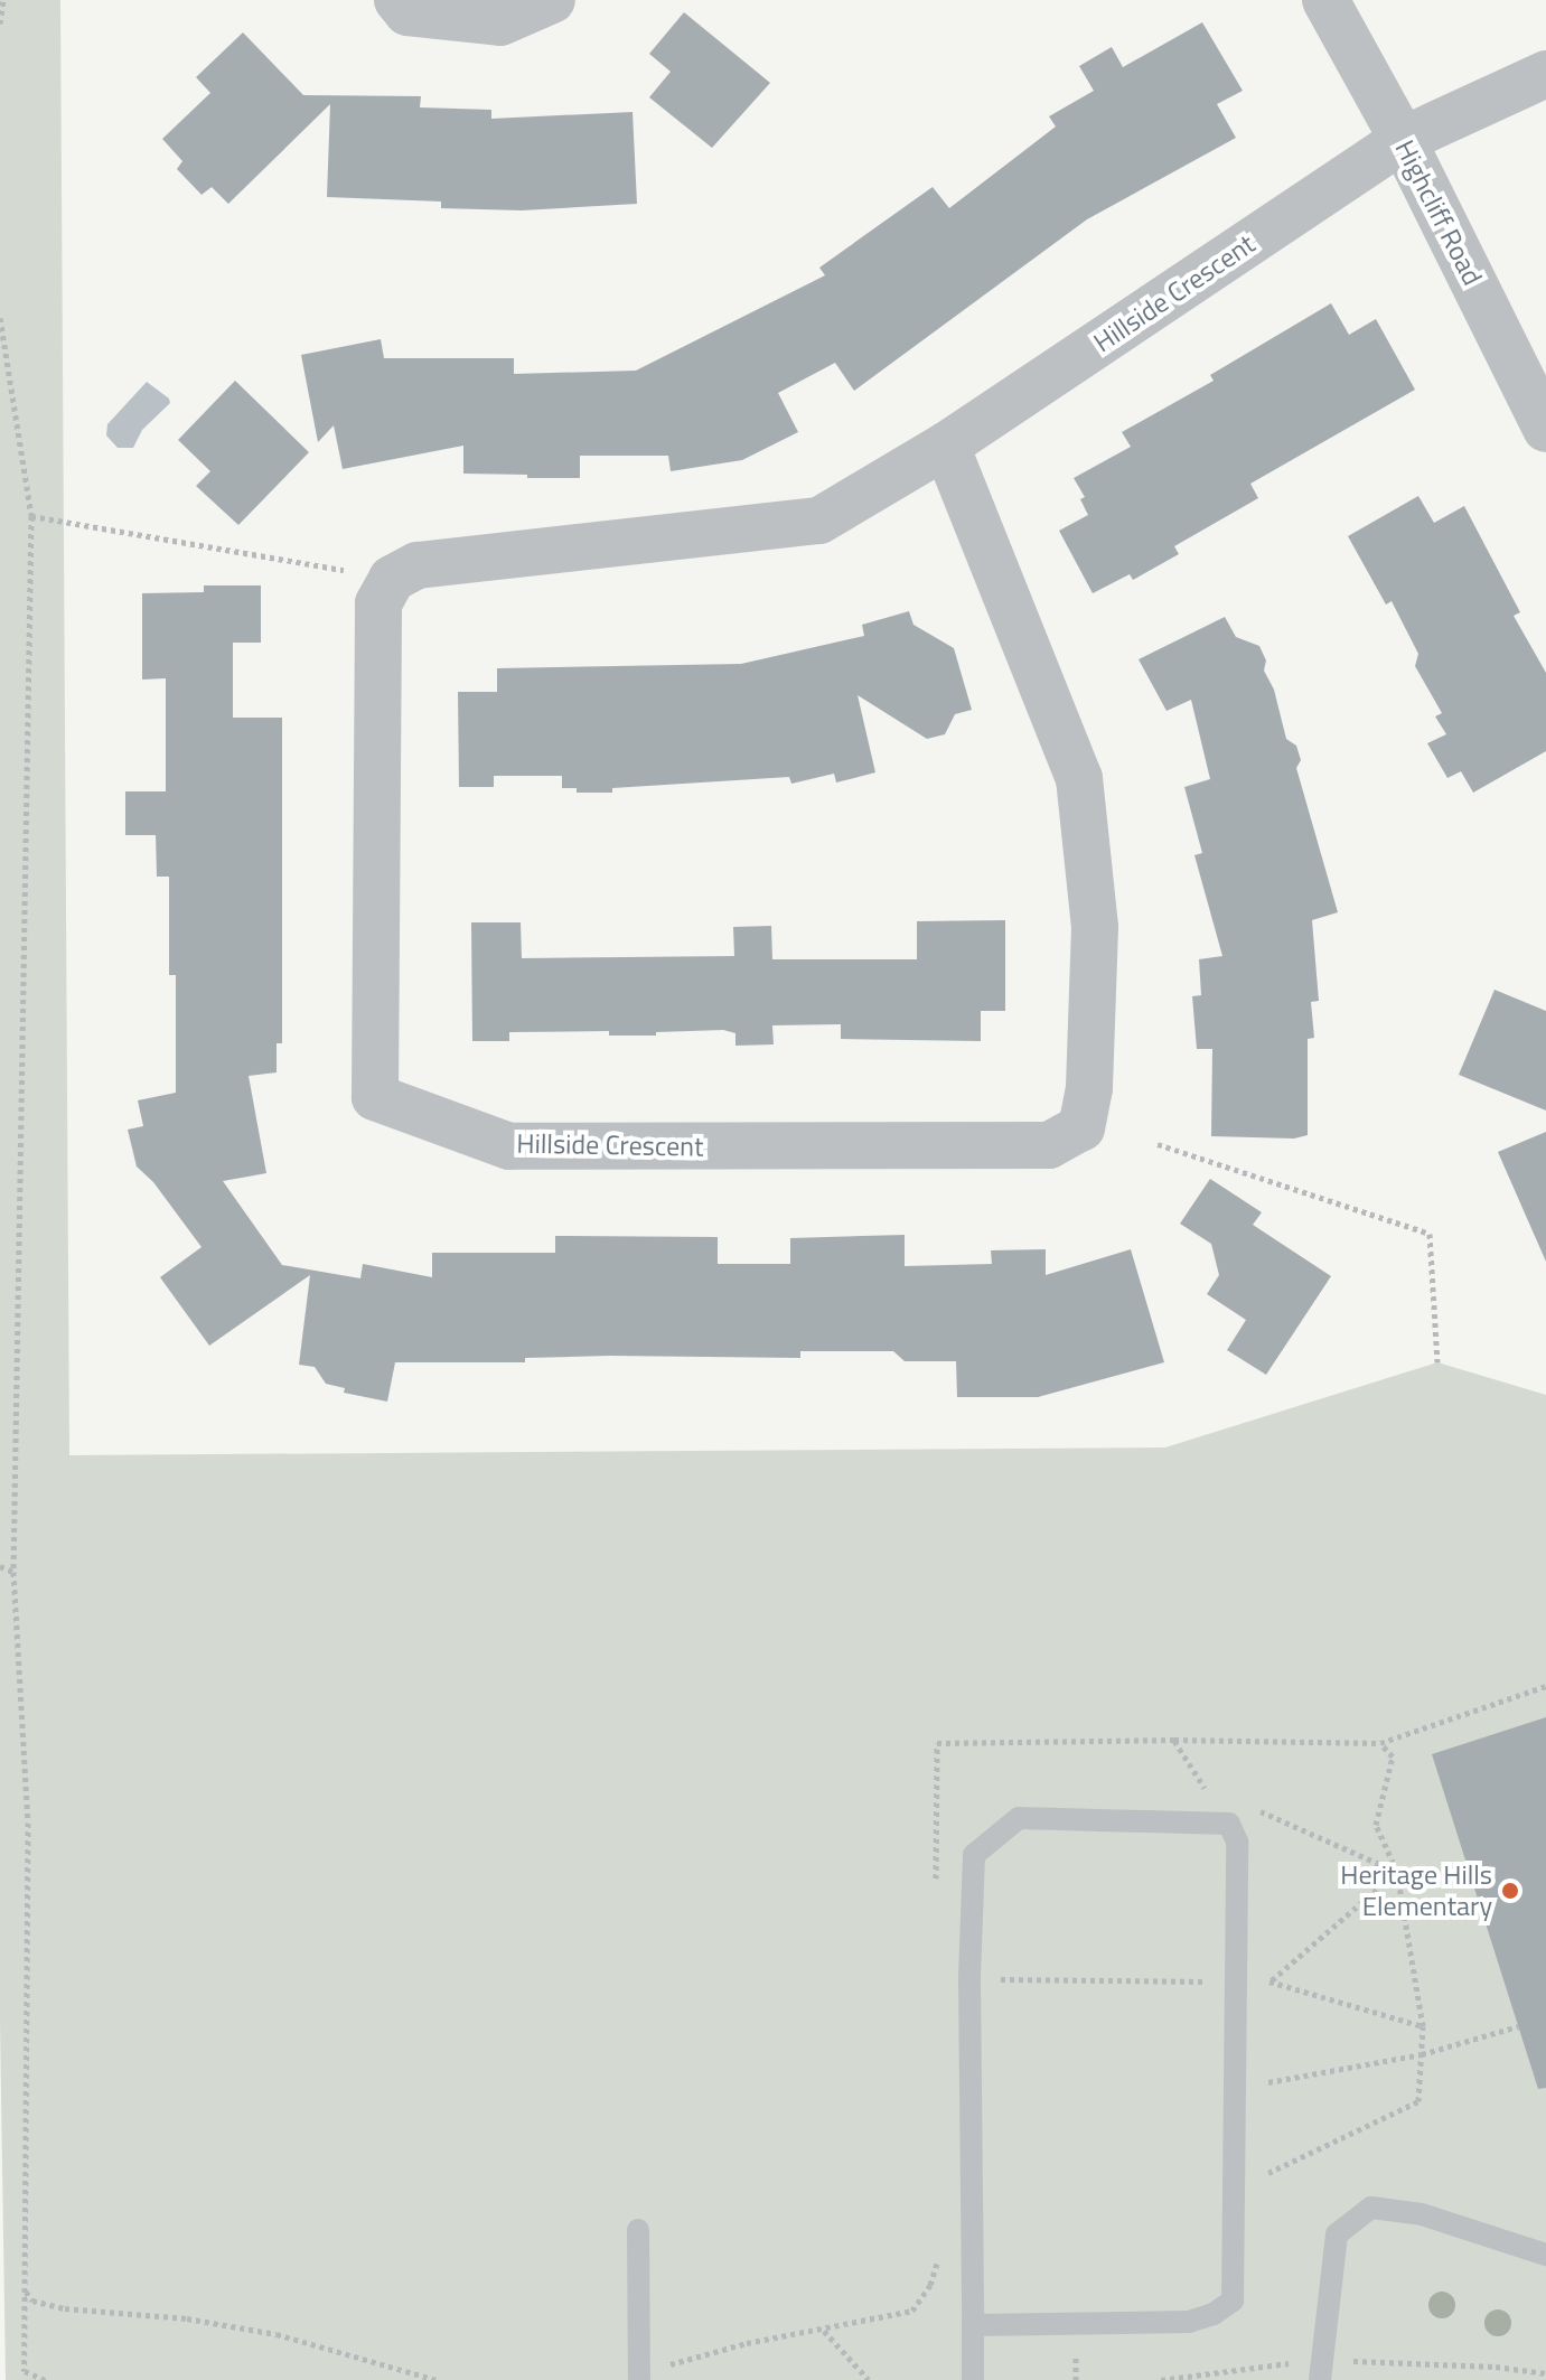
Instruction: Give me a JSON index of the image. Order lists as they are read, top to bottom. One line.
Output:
{"streets":{"street":["Highcliff Road","Hillside Crescent"]},"crossings":[["Highcliff Road","Hillside Crescent"]],"places":["Heritage Hills Elementary"]}
